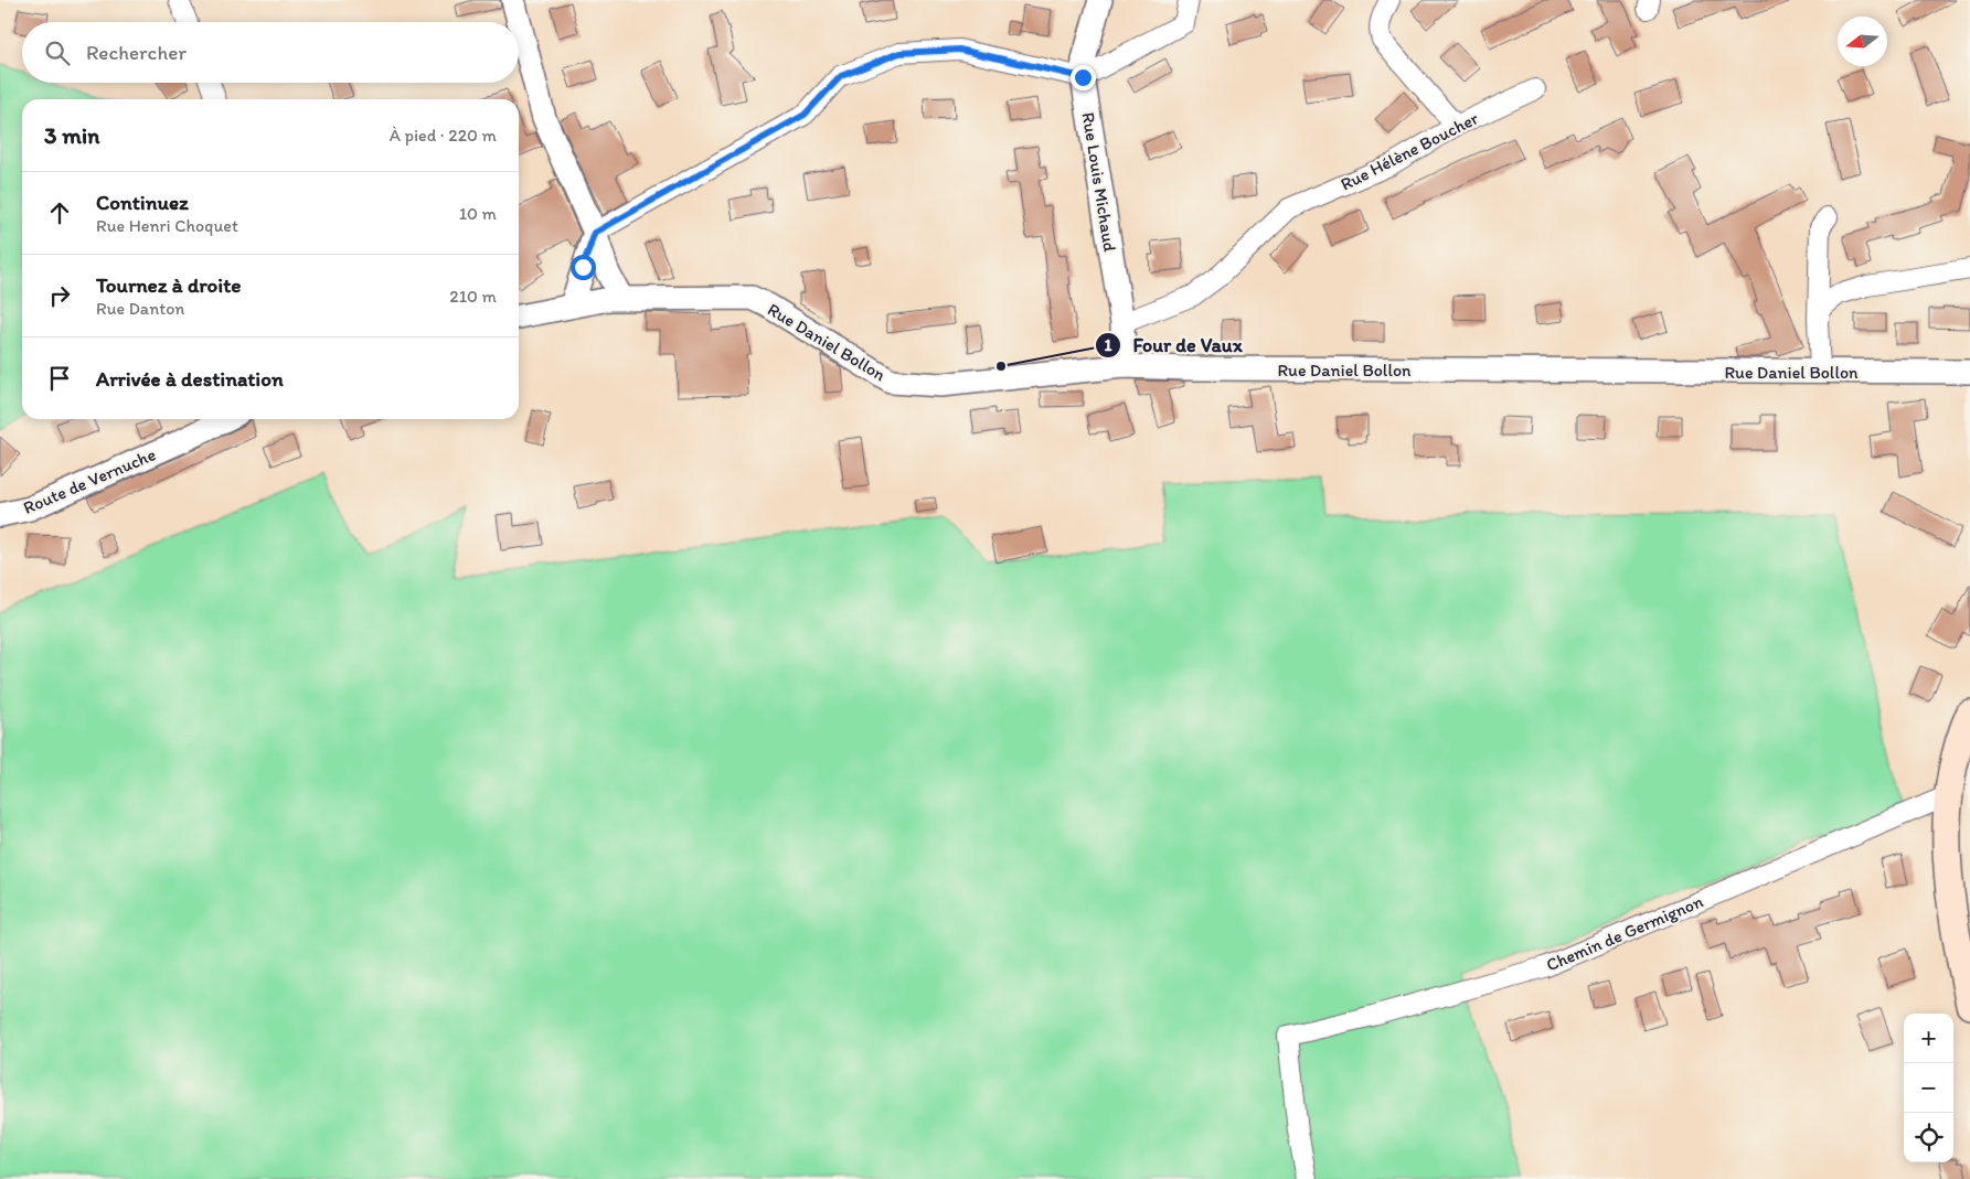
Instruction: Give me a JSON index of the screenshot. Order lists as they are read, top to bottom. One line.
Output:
{"streets":{"street":["Rue Hélène Boucher","Rue Louis Michaud","Rue Daniel Bollon","Route de Vernuche","Chemin de Germignon"]},"crossings":[["Rue Hélène Boucher","Rue Louis Michaud"],["Rue Louis Michaud","Rue Daniel Bollon"]],"places":["Four de Vaux"],"north":"left","page":{"search":"Rechercher","heading":["3 min","À pied · 220 m"],"list":[["Continuez","Rue Henri Choquet","10 m"],["Tournez à droite","Rue Danton","210 m"],"Arrivée à destination"],"map_buttons":["+","−"]}}
